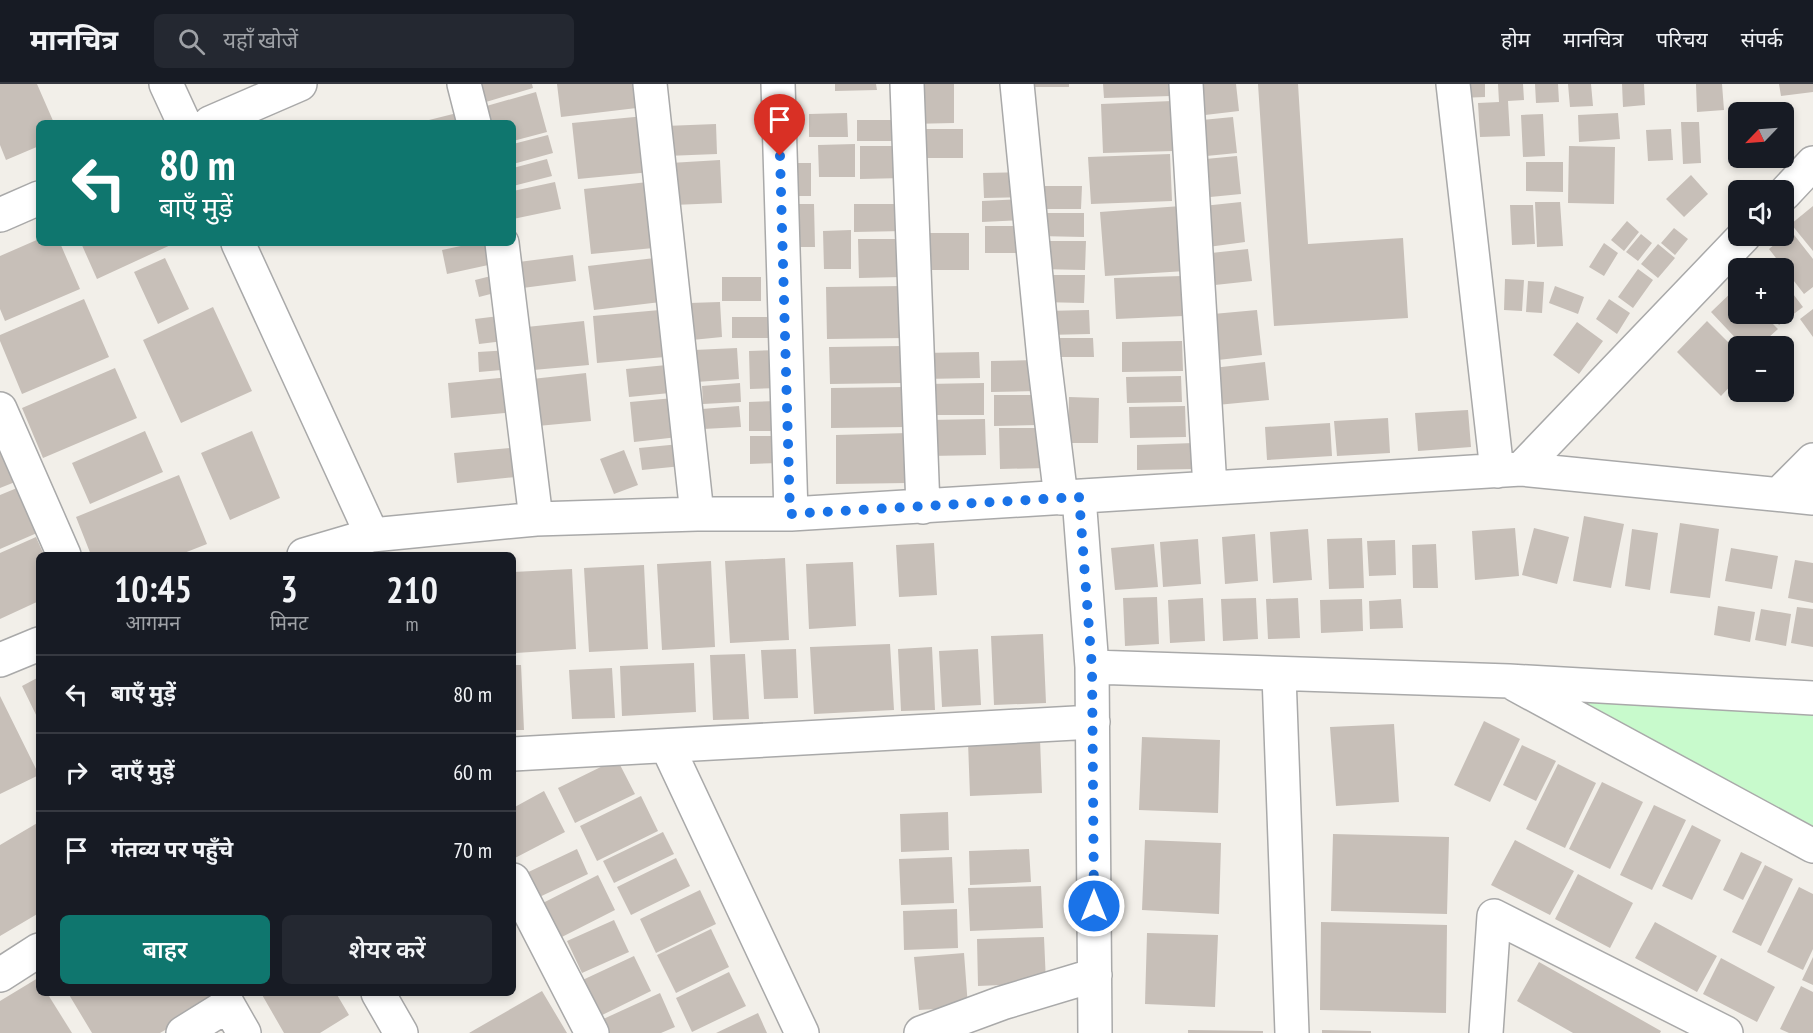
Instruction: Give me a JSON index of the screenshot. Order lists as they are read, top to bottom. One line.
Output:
{"north":"bottom left","page":{"header":"मानचित्र","search":"यहाँ खोजें","nav":["होम","मानचित्र","परिचय","संपर्क"],"map_buttons":["+","−"],"turn":["80 m","बाएँ मुड़ें"],"eta":["10:45","आगमन","3","मिनट","210","m"],"list":[{"name":"बाएँ मुड़ें","value":"80 m"},{"name":"दाएँ मुड़ें","value":"60 m"},{"name":"गंतव्य पर पहुँचे","value":"70 m"}],"buttons":["बाहर","शेयर करें"]}}
